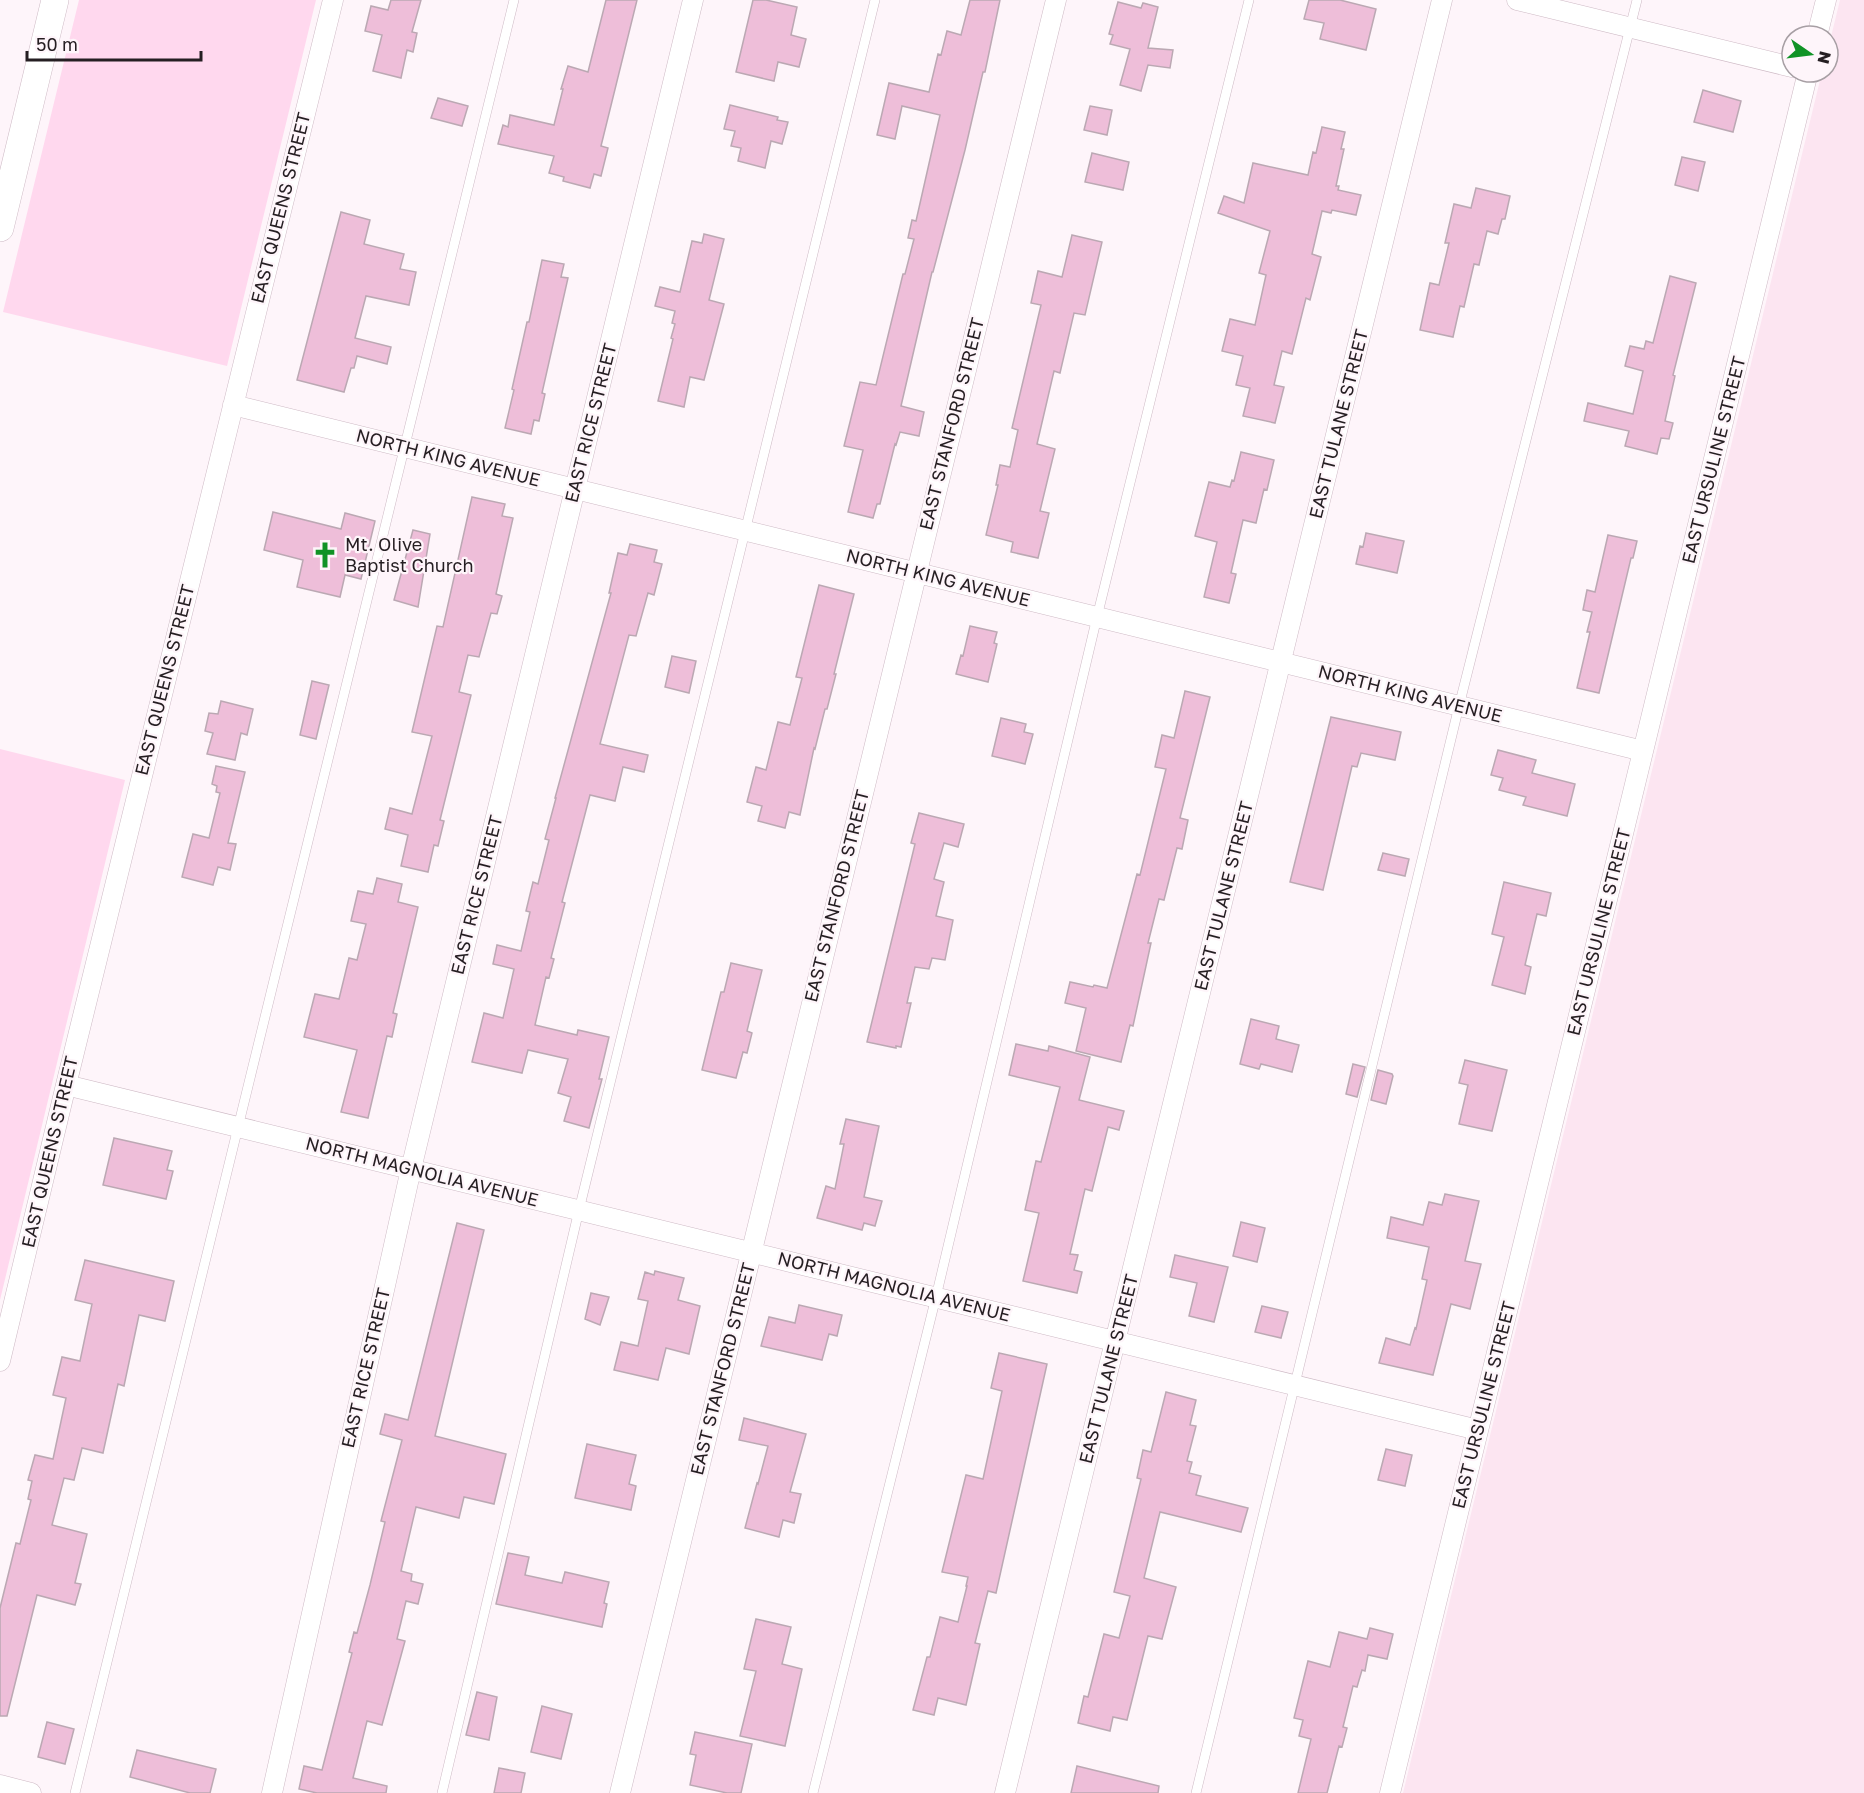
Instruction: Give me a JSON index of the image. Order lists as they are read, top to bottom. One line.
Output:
{"streets":{"street":["EAST QUEENS STREET","EAST RICE STREET","EAST STANFORD STREET","EAST TULANE STREET","NORTH KING AVENUE","EAST URSULINE STREET","NORTH MAGNOLIA AVENUE"]},"crossings":[["EAST QUEENS STREET","NORTH KING AVENUE"],["EAST QUEENS STREET","NORTH MAGNOLIA AVENUE"],["EAST RICE STREET","NORTH KING AVENUE"],["EAST RICE STREET","NORTH MAGNOLIA AVENUE"],["EAST STANFORD STREET","NORTH KING AVENUE"],["EAST STANFORD STREET","NORTH MAGNOLIA AVENUE"],["EAST TULANE STREET","NORTH KING AVENUE"],["EAST TULANE STREET","NORTH MAGNOLIA AVENUE"],["NORTH KING AVENUE","EAST URSULINE STREET"],["EAST URSULINE STREET","NORTH MAGNOLIA AVENUE"]],"places":{"church":["Mt. Olive Baptist Church"]},"scale_bar":"50 m","north":"right"}
